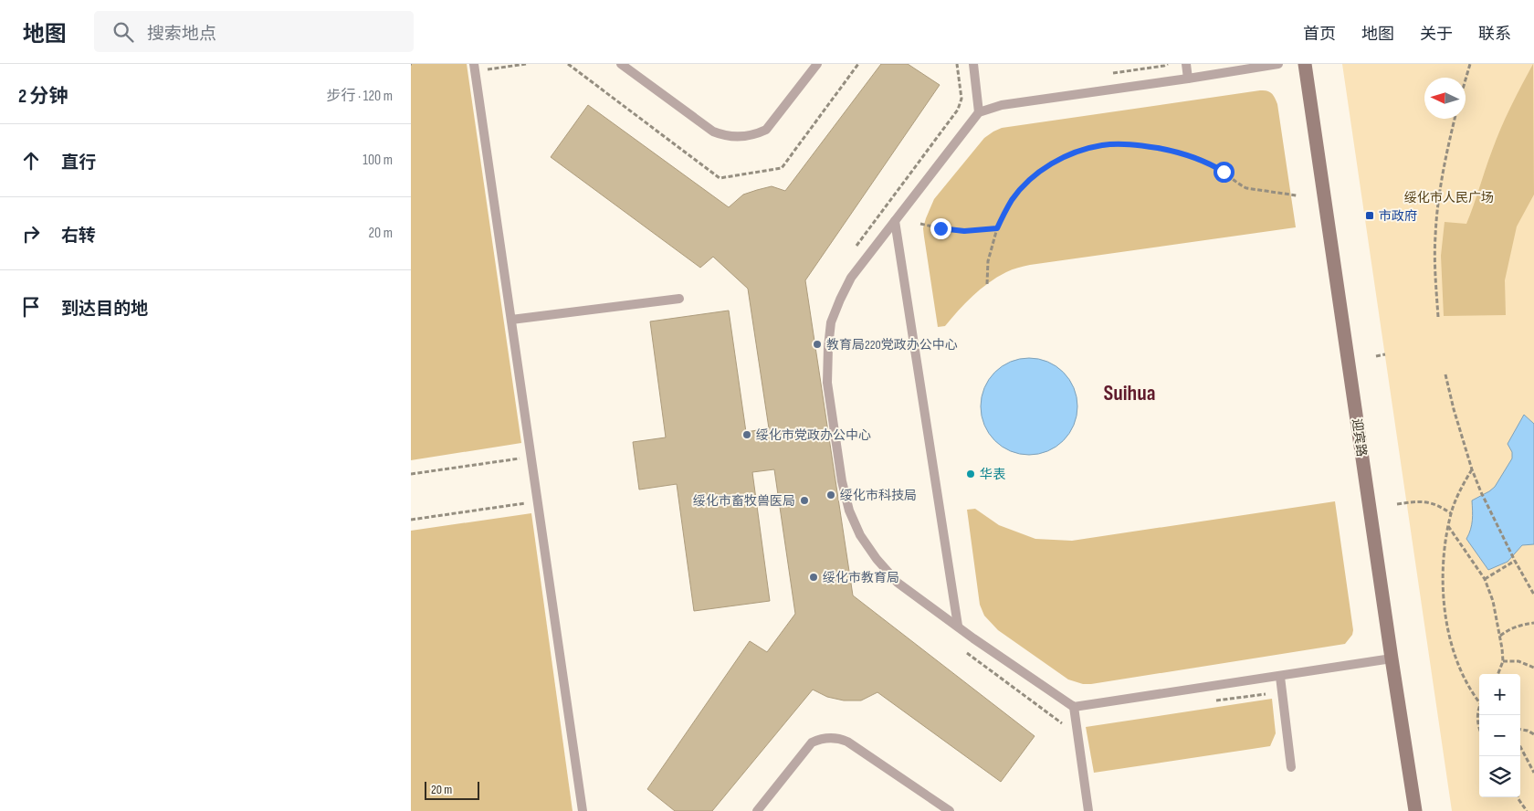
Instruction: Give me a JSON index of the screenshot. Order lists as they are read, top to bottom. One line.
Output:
{"streets":{"main road":["迎宾路"]},"districts":["Suihua"],"parks":["绥化市人民广场"],"places":{"transit":["市政府"],"other":["教育局220党政办公中心","绥化市党政办公中心","华表","绥化市科技局","绥化市畜牧兽医局","绥化市教育局"]},"scale_bar":"20 m","north":"left","page":{"header":"地图","search":"搜索地点","nav":["首页","地图","关于","联系"],"heading":["2 分钟","步行 · 120 m"],"list":[["直行","100 m"],["右转","20 m"],"到达目的地"],"map_buttons":["+","−"],"scale":"20 m"}}
